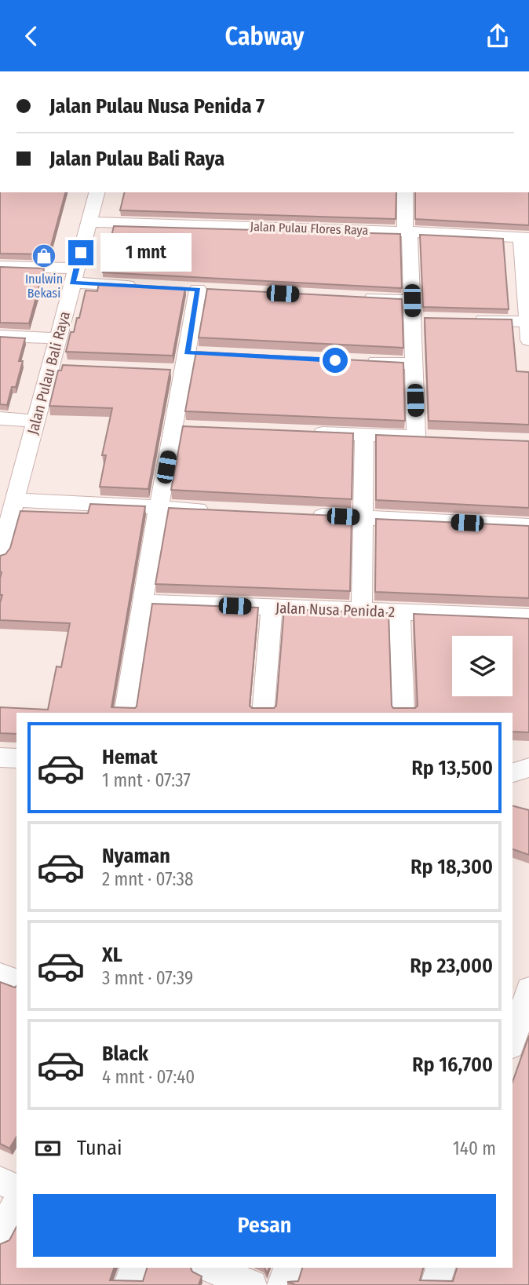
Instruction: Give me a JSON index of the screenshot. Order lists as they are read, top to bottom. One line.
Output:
{"streets":{"street":["Jalan Pulau Flores Raya","Jalan Pulau Bali Raya","Jalan Nusa Penida 2"]},"crossings":[["Jalan Pulau Flores Raya","Jalan Pulau Bali Raya"]],"places":{"shop":["Inulwin Bekasi"]},"page":{"header":"Cabway","banner":["Jalan Pulau Nusa Penida 7","Jalan Pulau Bali Raya"],"bubble":"1 mnt","list":[{"name":"Hemat","note":"1 mnt · 07:37","value":"Rp 13,500"},{"name":"Nyaman","note":"2 mnt · 07:38","value":"Rp 18,300"},{"name":"XL","note":"3 mnt · 07:39","value":"Rp 23,000"},{"name":"Black","note":"4 mnt · 07:40","value":"Rp 16,700"}],"pay":["Tunai","140 m"],"buttons":"Pesan"}}
